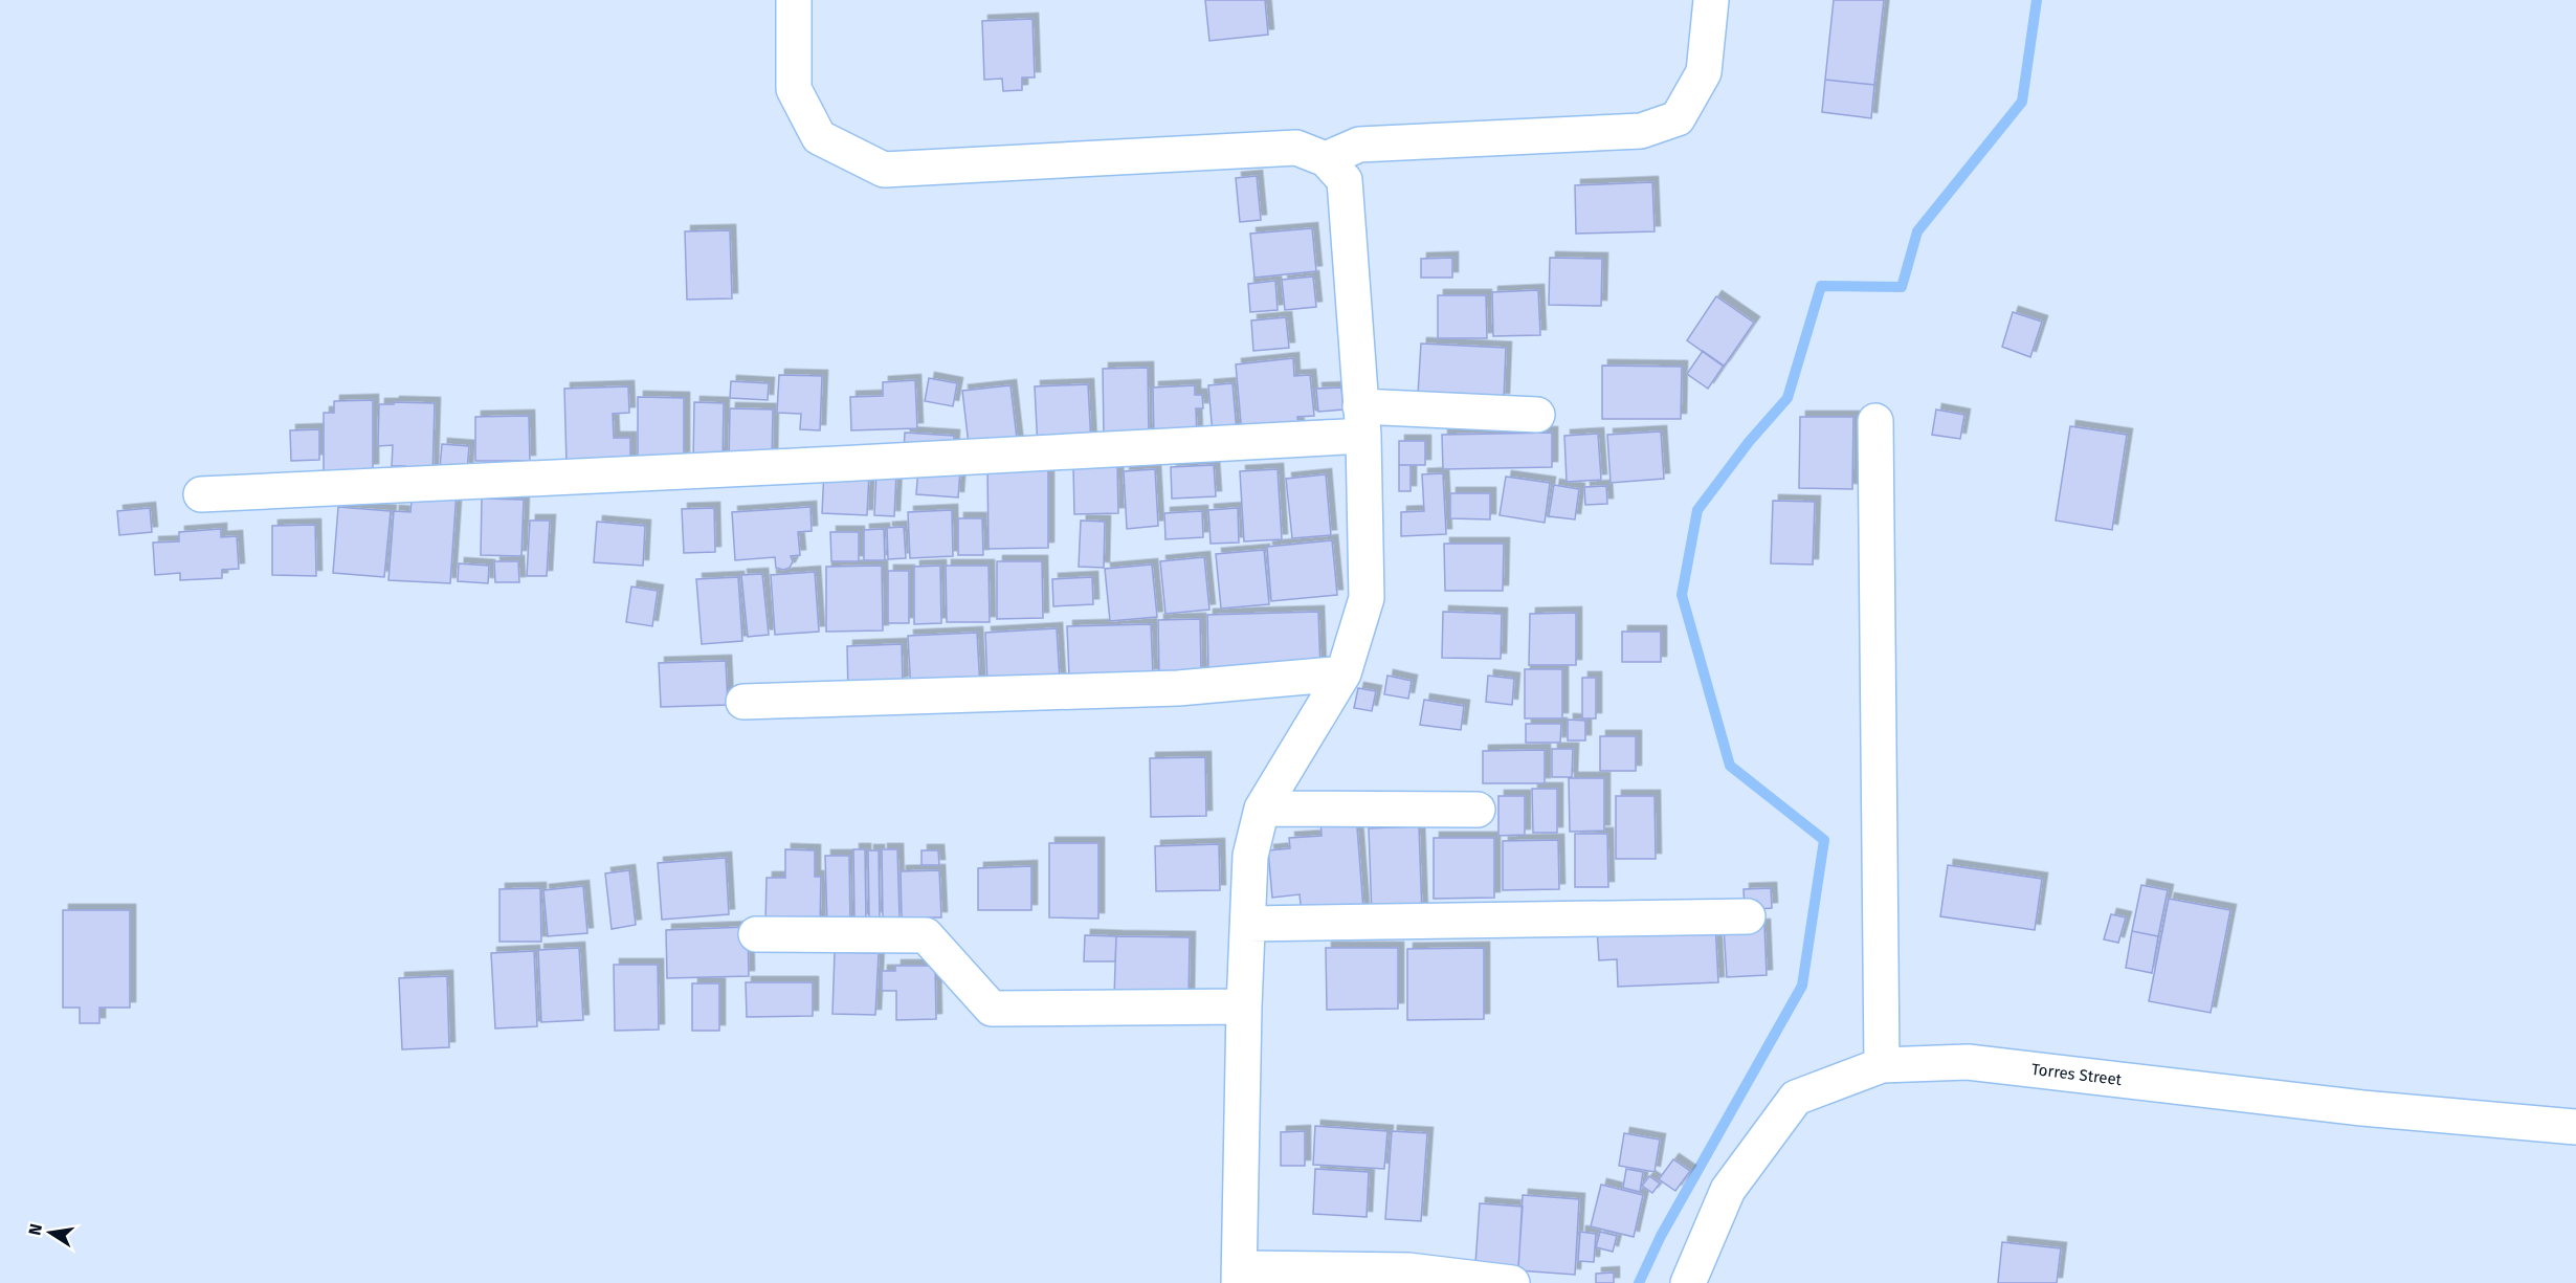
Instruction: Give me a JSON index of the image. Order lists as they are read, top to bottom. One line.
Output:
{"streets":{"street":["Torres Street"]},"north":"left"}
